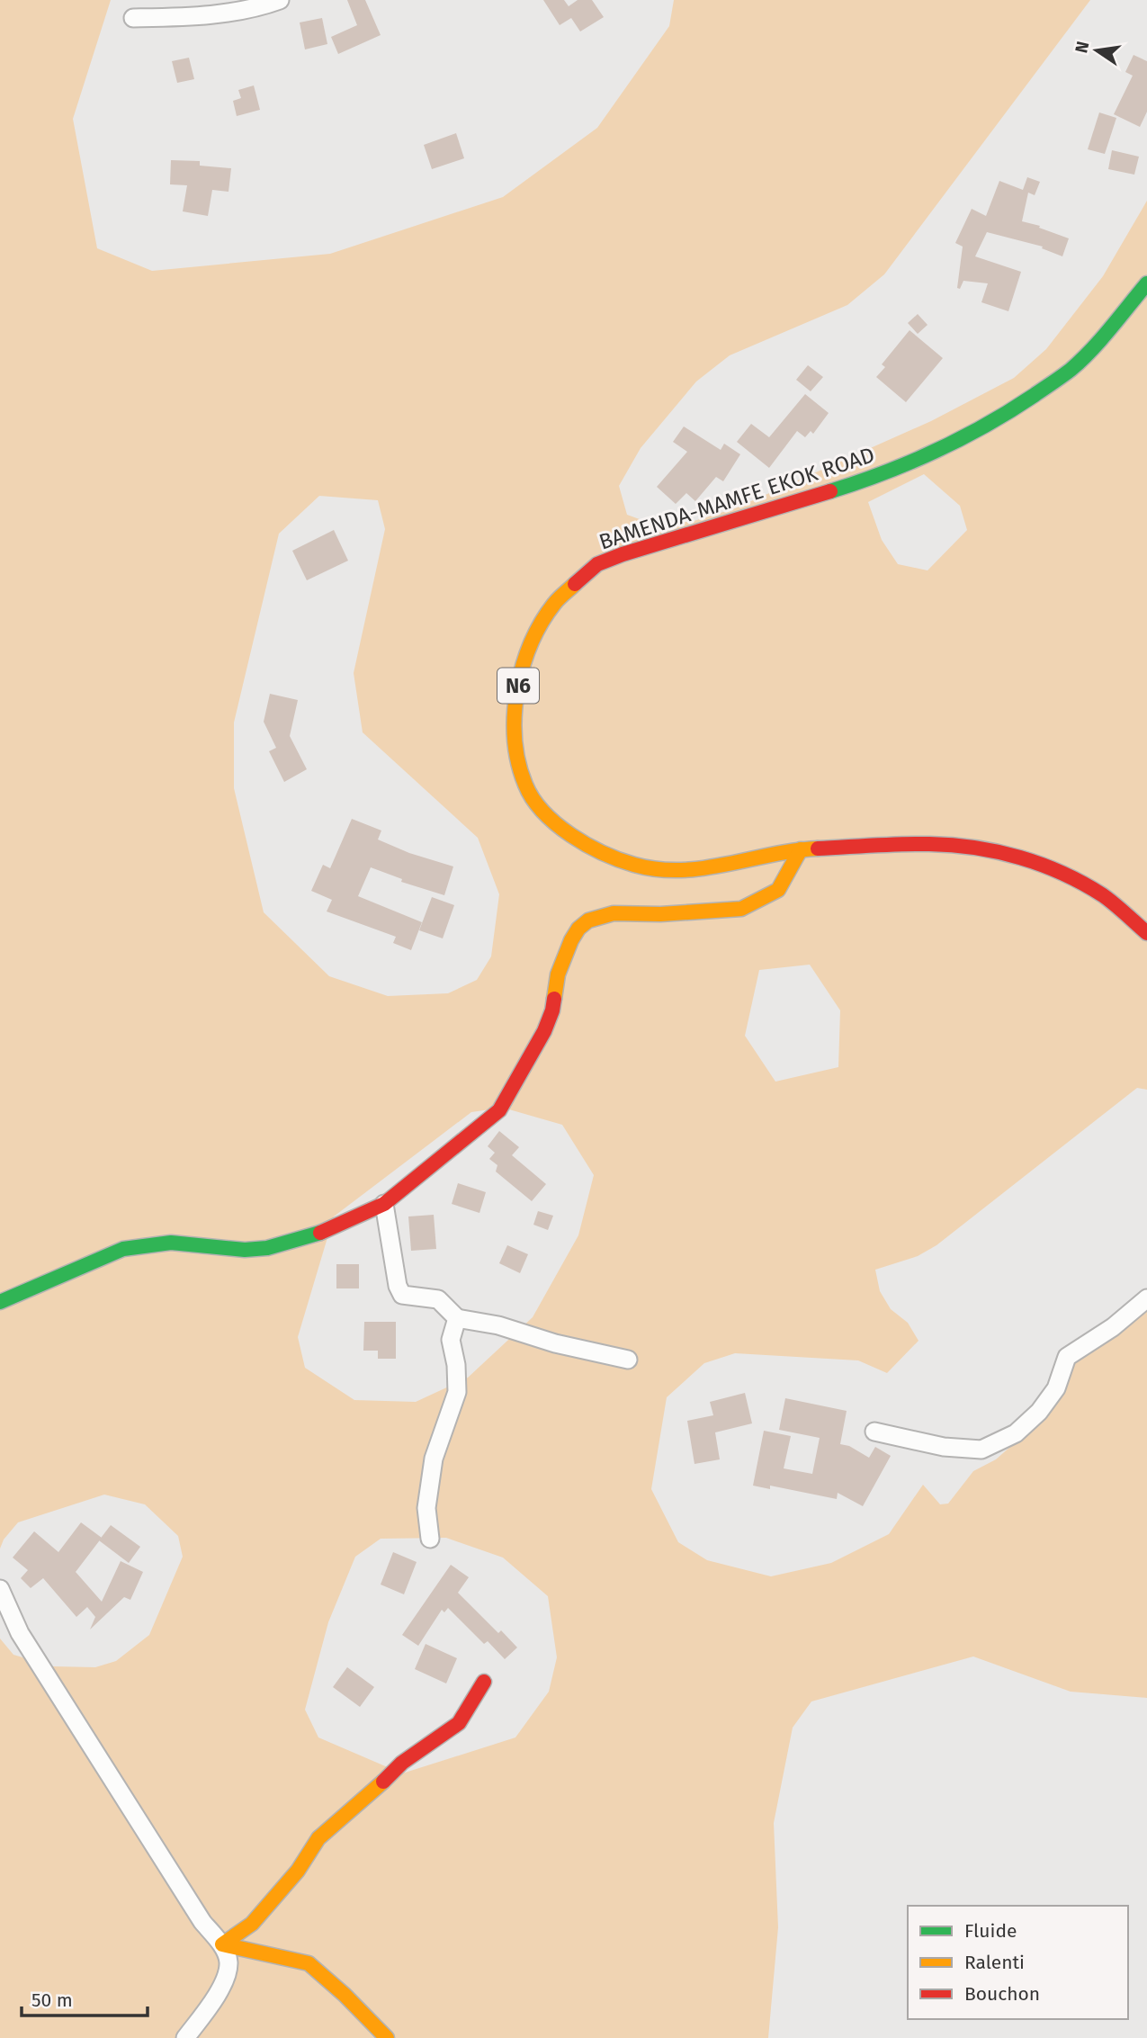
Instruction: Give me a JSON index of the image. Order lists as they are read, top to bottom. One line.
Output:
{"streets":{"main road":["BAMENDA-MAMFE EKOK ROAD","N6"]},"legend":["Fluide","Ralenti","Bouchon"],"scale_bar":"50 m","north":"left"}
